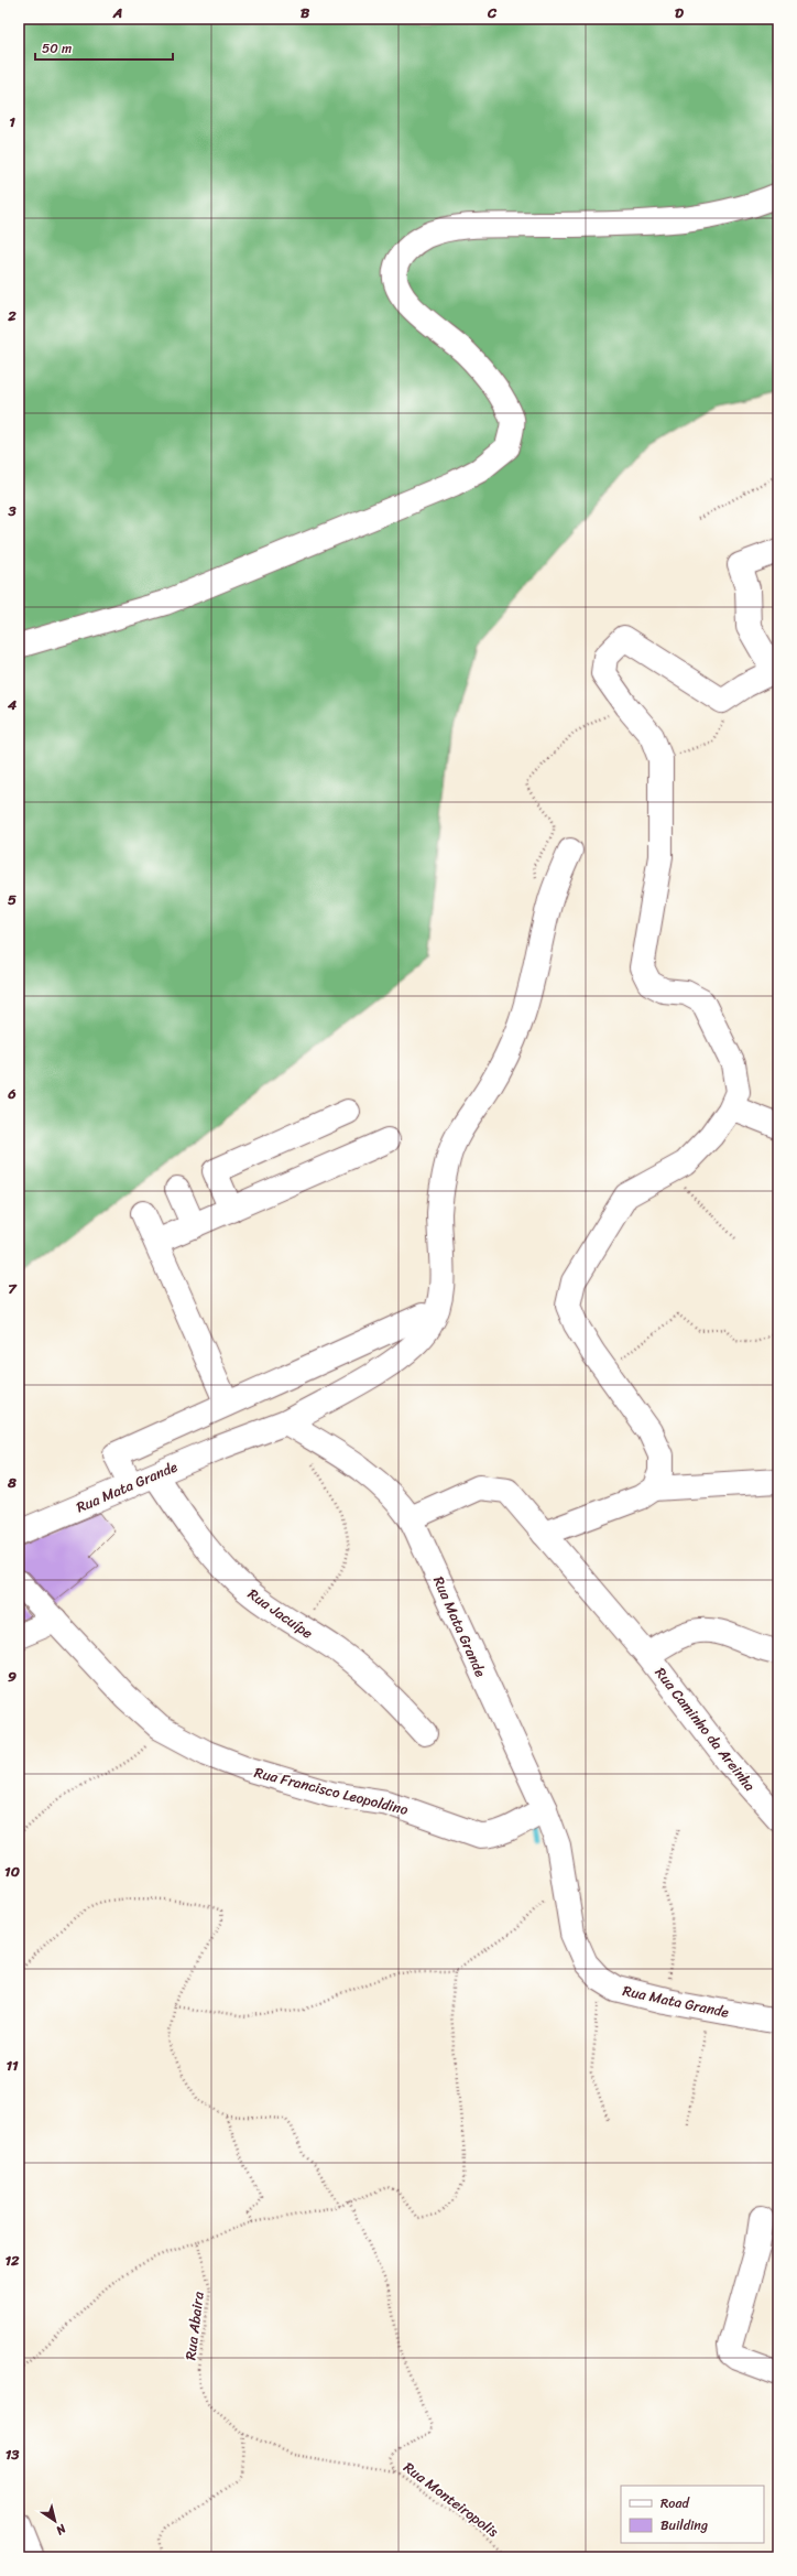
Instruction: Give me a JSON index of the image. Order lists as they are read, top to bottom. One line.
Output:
{"streets":{"street":["Rua Mata Grande","Rua Jacuípe","Rua Caminho da Areinha","Rua Francisco Leopoldino"],"path":["Rua Abaira","Rua Monteiropolis"]},"crossings":[["Rua Mata Grande","Rua Jacuípe"],["Rua Mata Grande","Rua Caminho da Areinha"],["Rua Mata Grande","Rua Francisco Leopoldino"],["Rua Abaira","Rua Monteiropolis"]],"legend":["Road","Building"],"scale_bar":"50 m","north":"bottom right","grid":{"columns":["A","B","C","D"],"rows":["1","2","3","4","5","6","7","8","9","10","11","12","13"]}}
